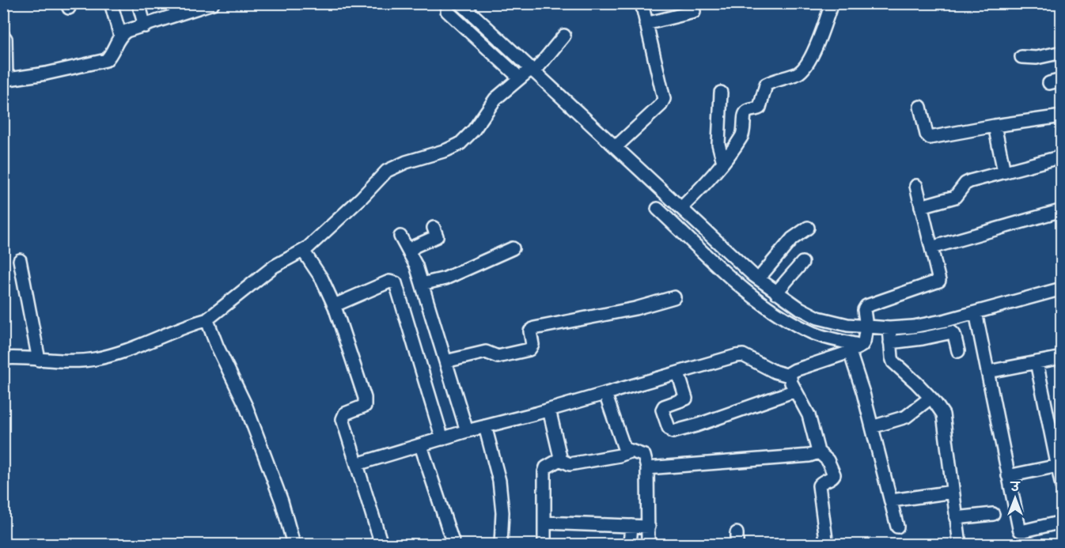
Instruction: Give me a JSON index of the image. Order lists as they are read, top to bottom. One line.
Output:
{"north":"top"}
